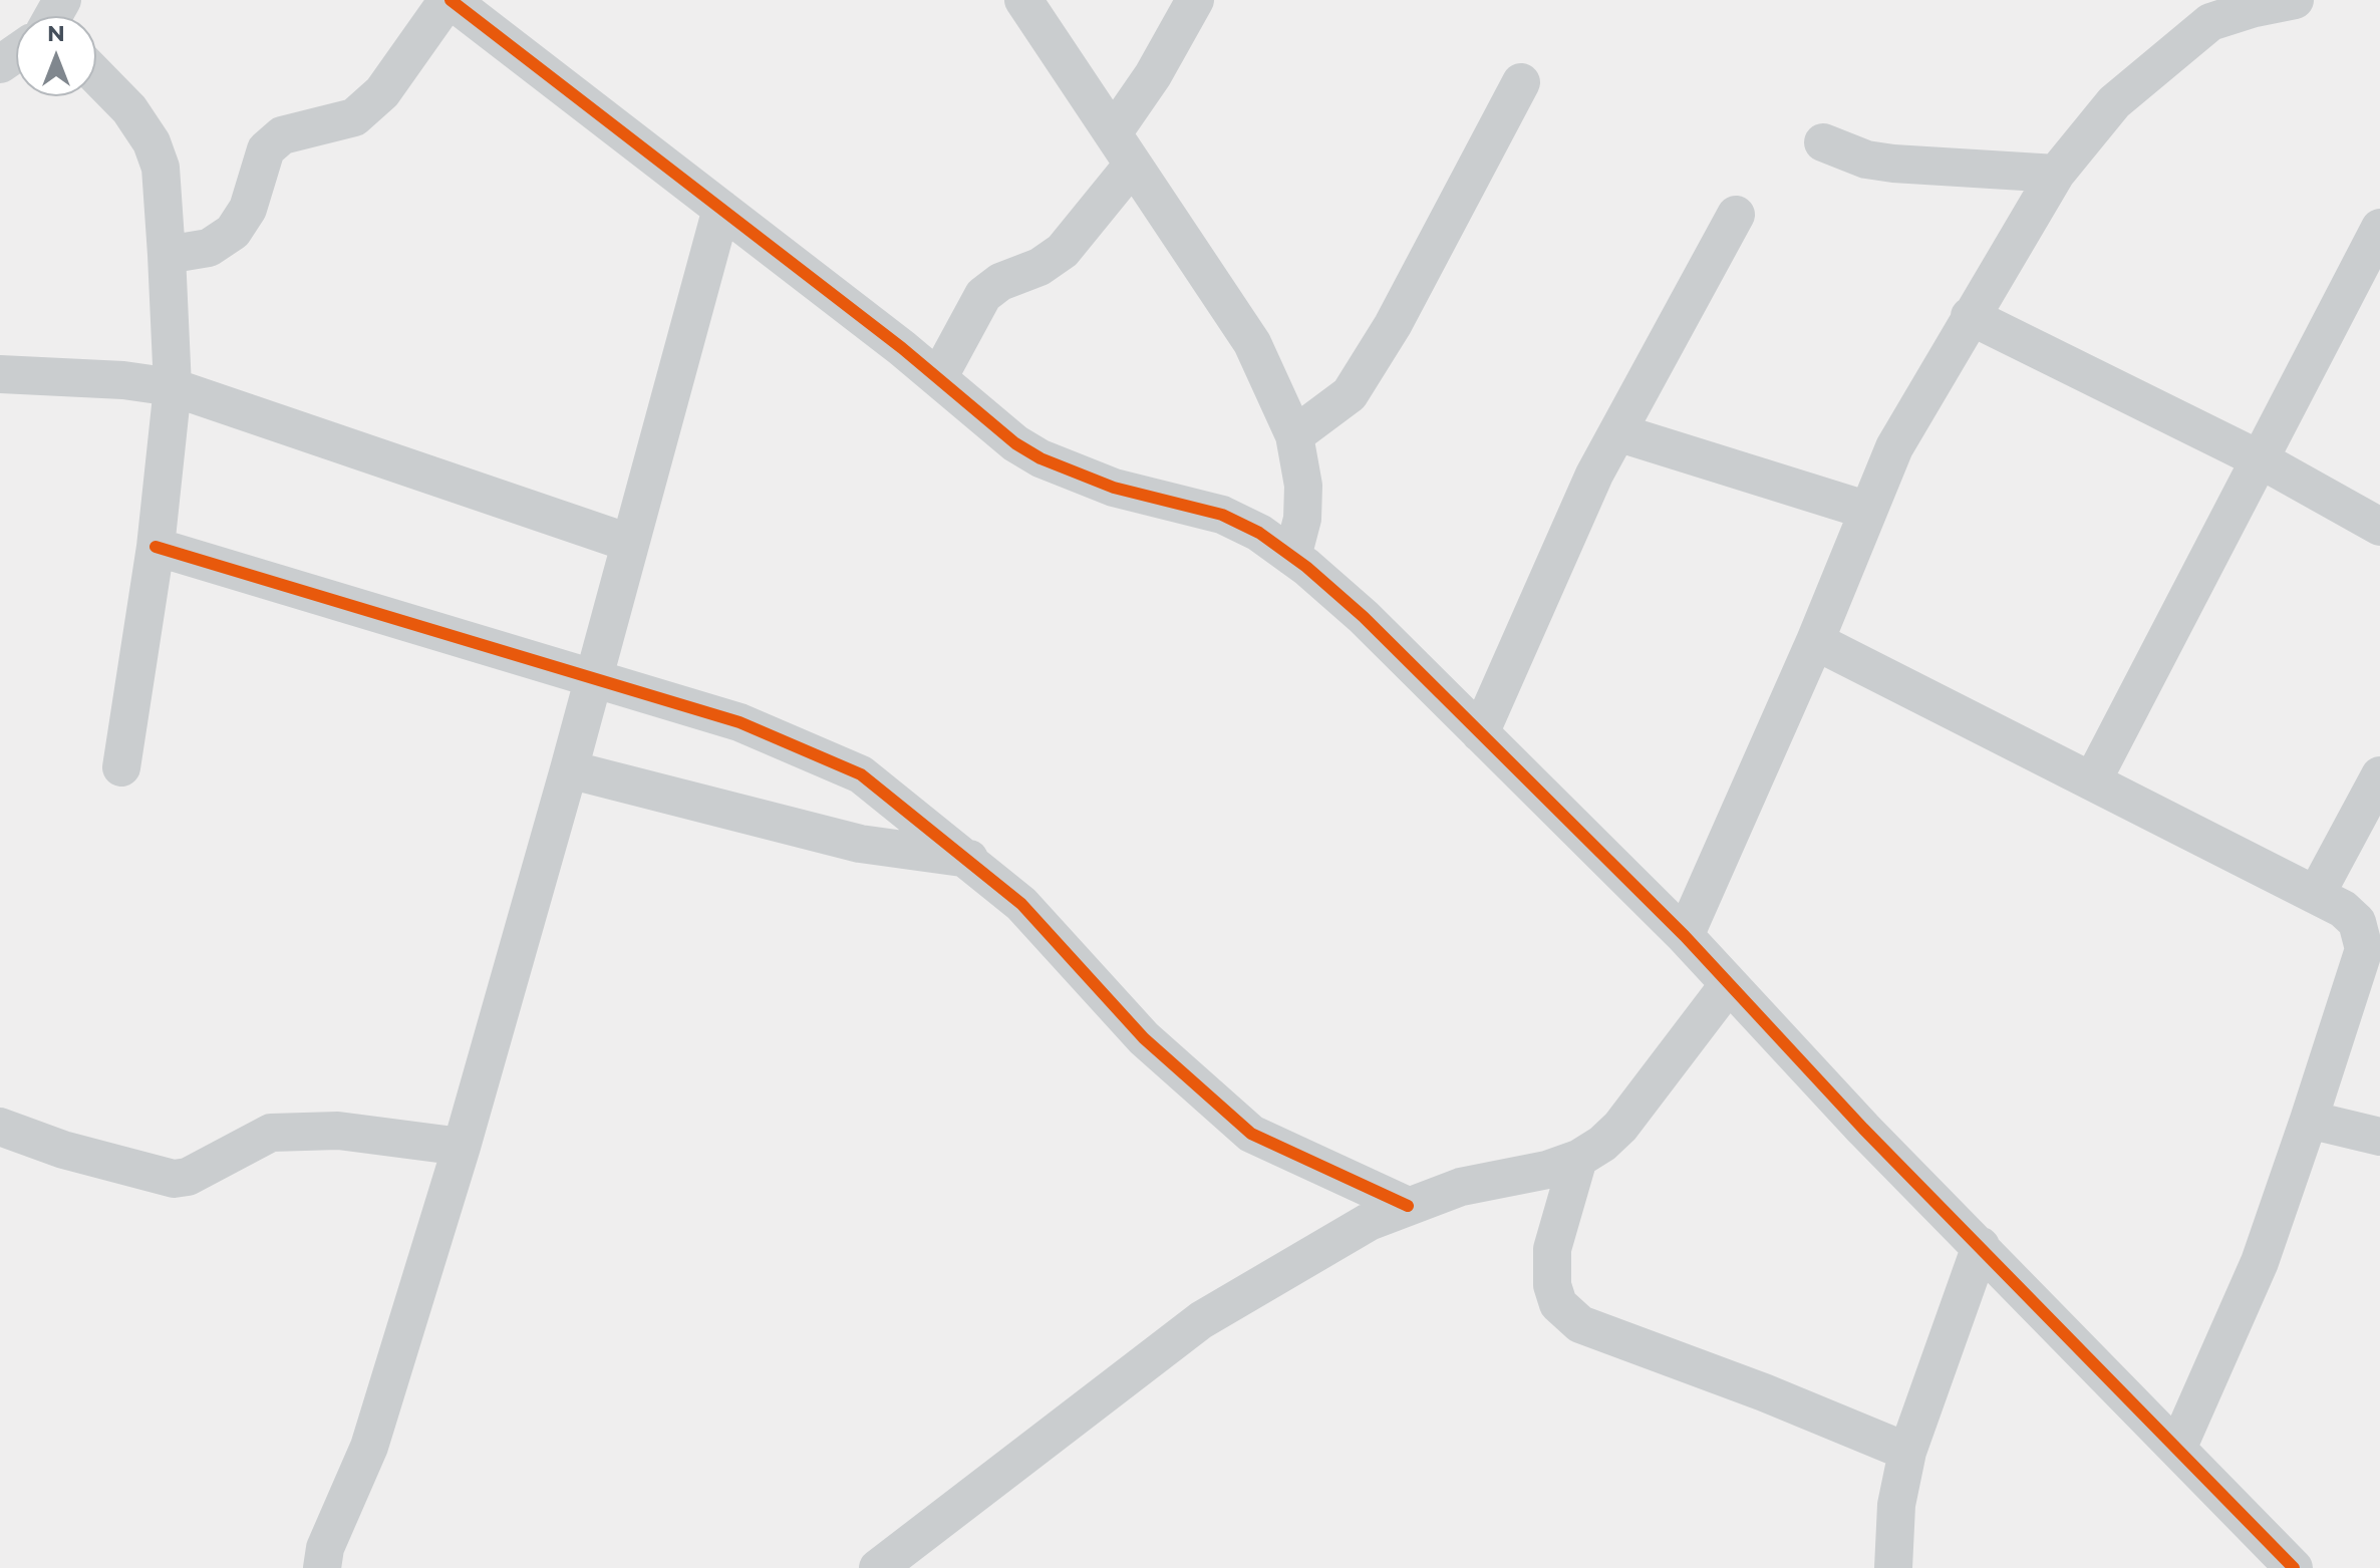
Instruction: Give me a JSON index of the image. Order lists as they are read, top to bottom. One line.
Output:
{"north":"top"}
